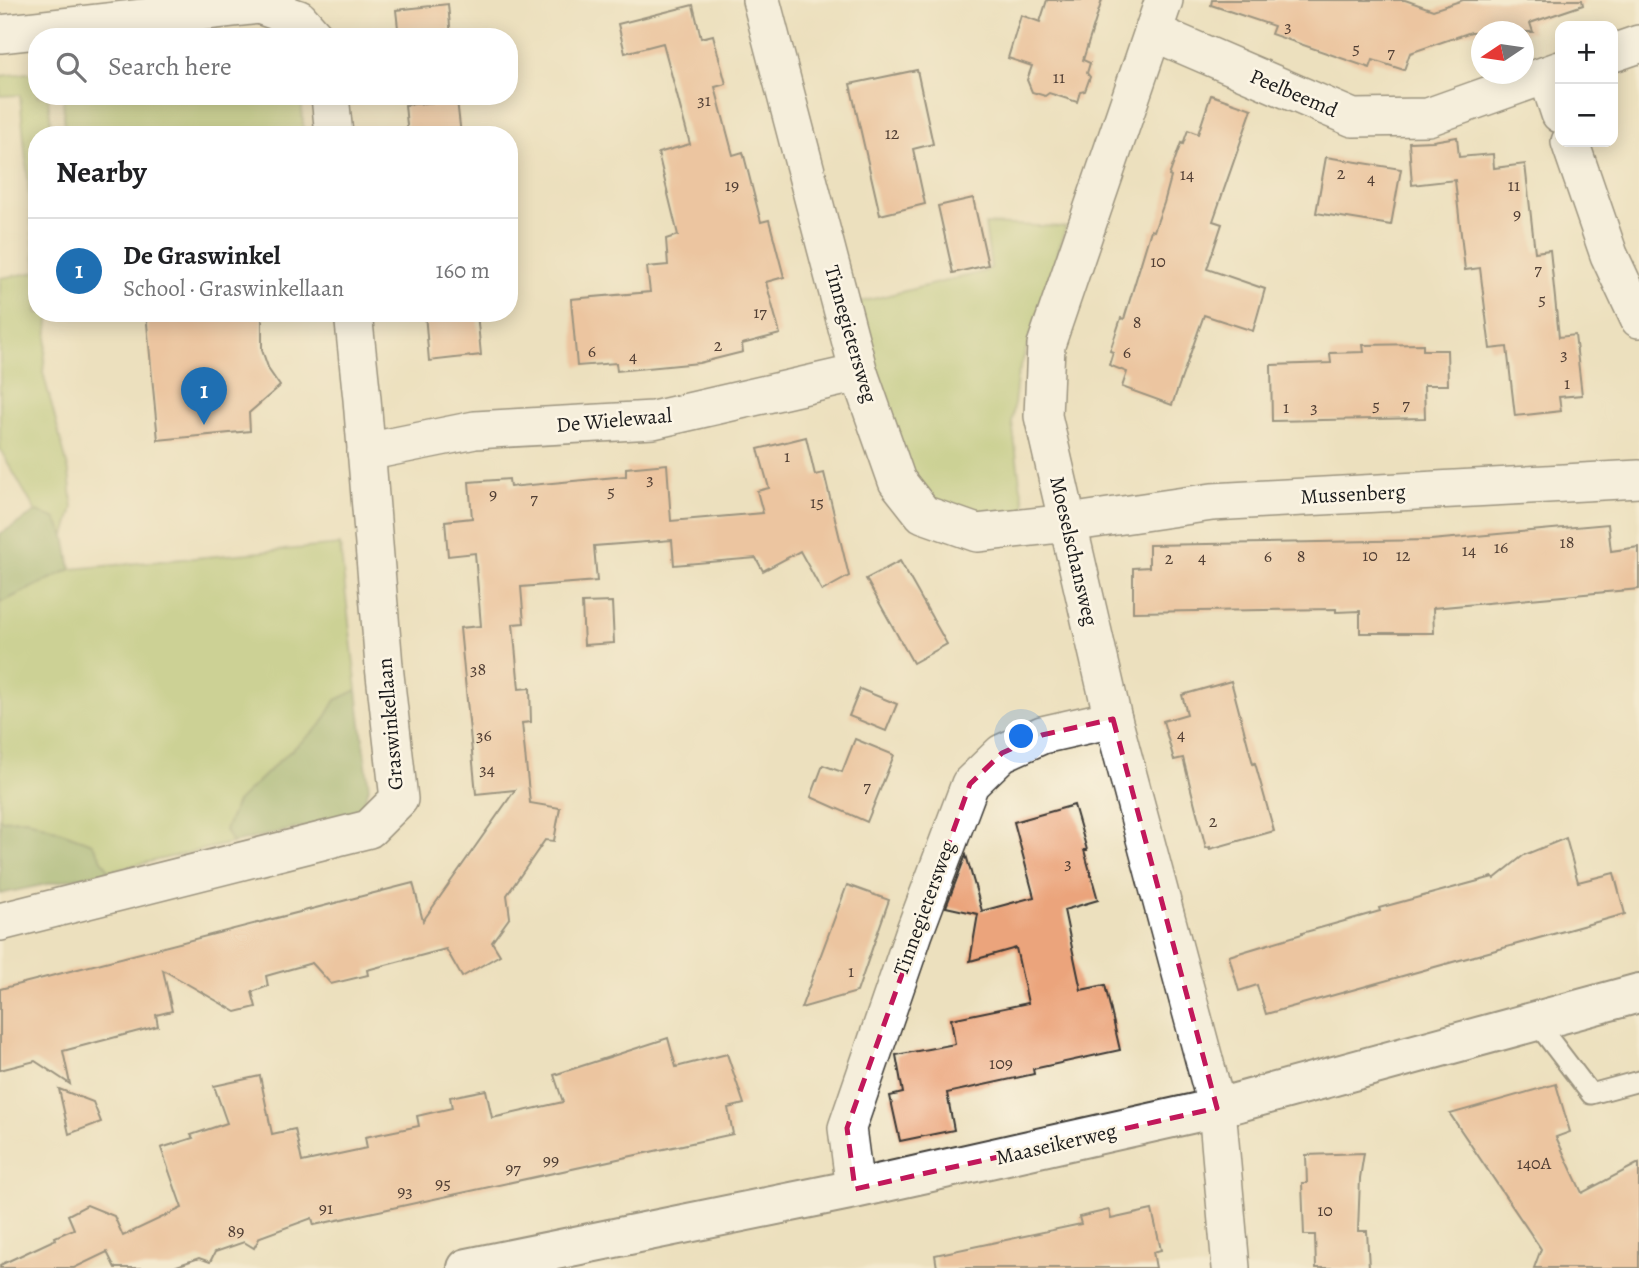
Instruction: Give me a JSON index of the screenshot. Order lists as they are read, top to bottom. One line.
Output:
{"streets":{"street":["Peelbeemd","Tinnegietersweg","De Wielewaal","Mussenberg","Moeselschansweg","Graswinkellaan","Maaseikerweg"]},"crossings":[["Peelbeemd","Moeselschansweg"],["Tinnegietersweg","De Wielewaal"],["Tinnegietersweg","Mussenberg"],["Tinnegietersweg","Moeselschansweg"],["Tinnegietersweg","Maaseikerweg"],["De Wielewaal","Graswinkellaan"],["Mussenberg","Moeselschansweg"],["Moeselschansweg","Maaseikerweg"]],"house_numbers":["3","5","7","11","31","12","2","14","4","19","11","9","10","7","5","17","8","2","6","6","3","4","1","7","5","1","3","1","3","5","9","7","15","18","16","14","10","12","6","8","4","2","38","4","36","34","7","2","3","1","109","99","140A","97","95","93","91","10","89"],"north":"left","page":{"map_buttons":["+","−"],"search":"Search here","heading":"Nearby","list":[{"mark":"1","name":"De Graswinkel","note":"School · Graswinkellaan","value":"160 m"}],"pins":"1"}}
